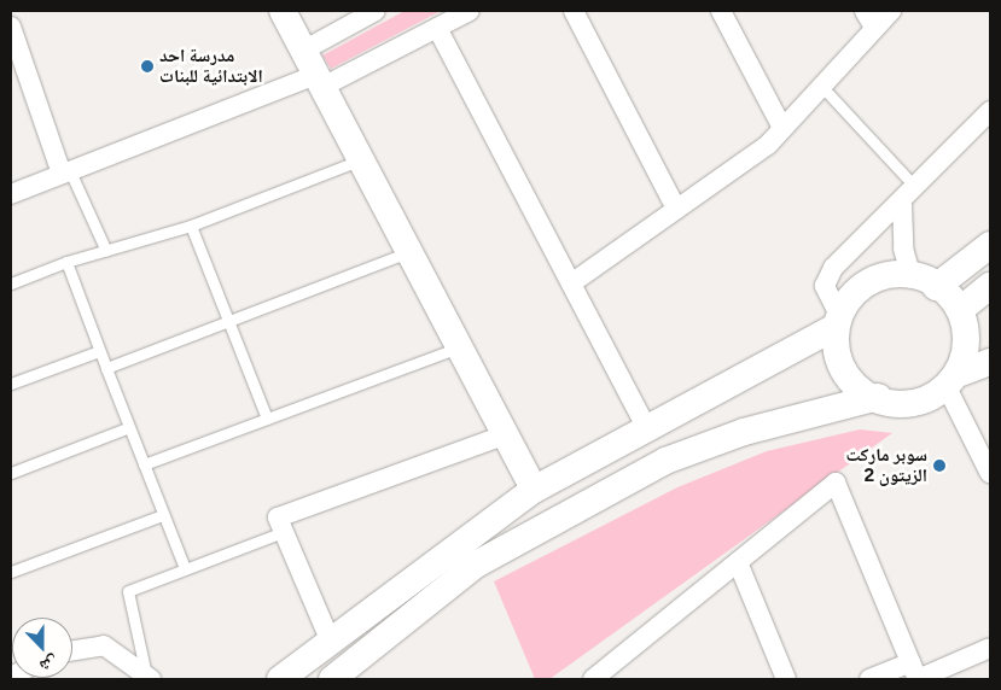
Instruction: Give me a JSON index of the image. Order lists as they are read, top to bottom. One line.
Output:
{"places":["مدرسة احد الابتدائية للبنات","سوبر ماركت الزيتون 2"],"north":"bottom"}
